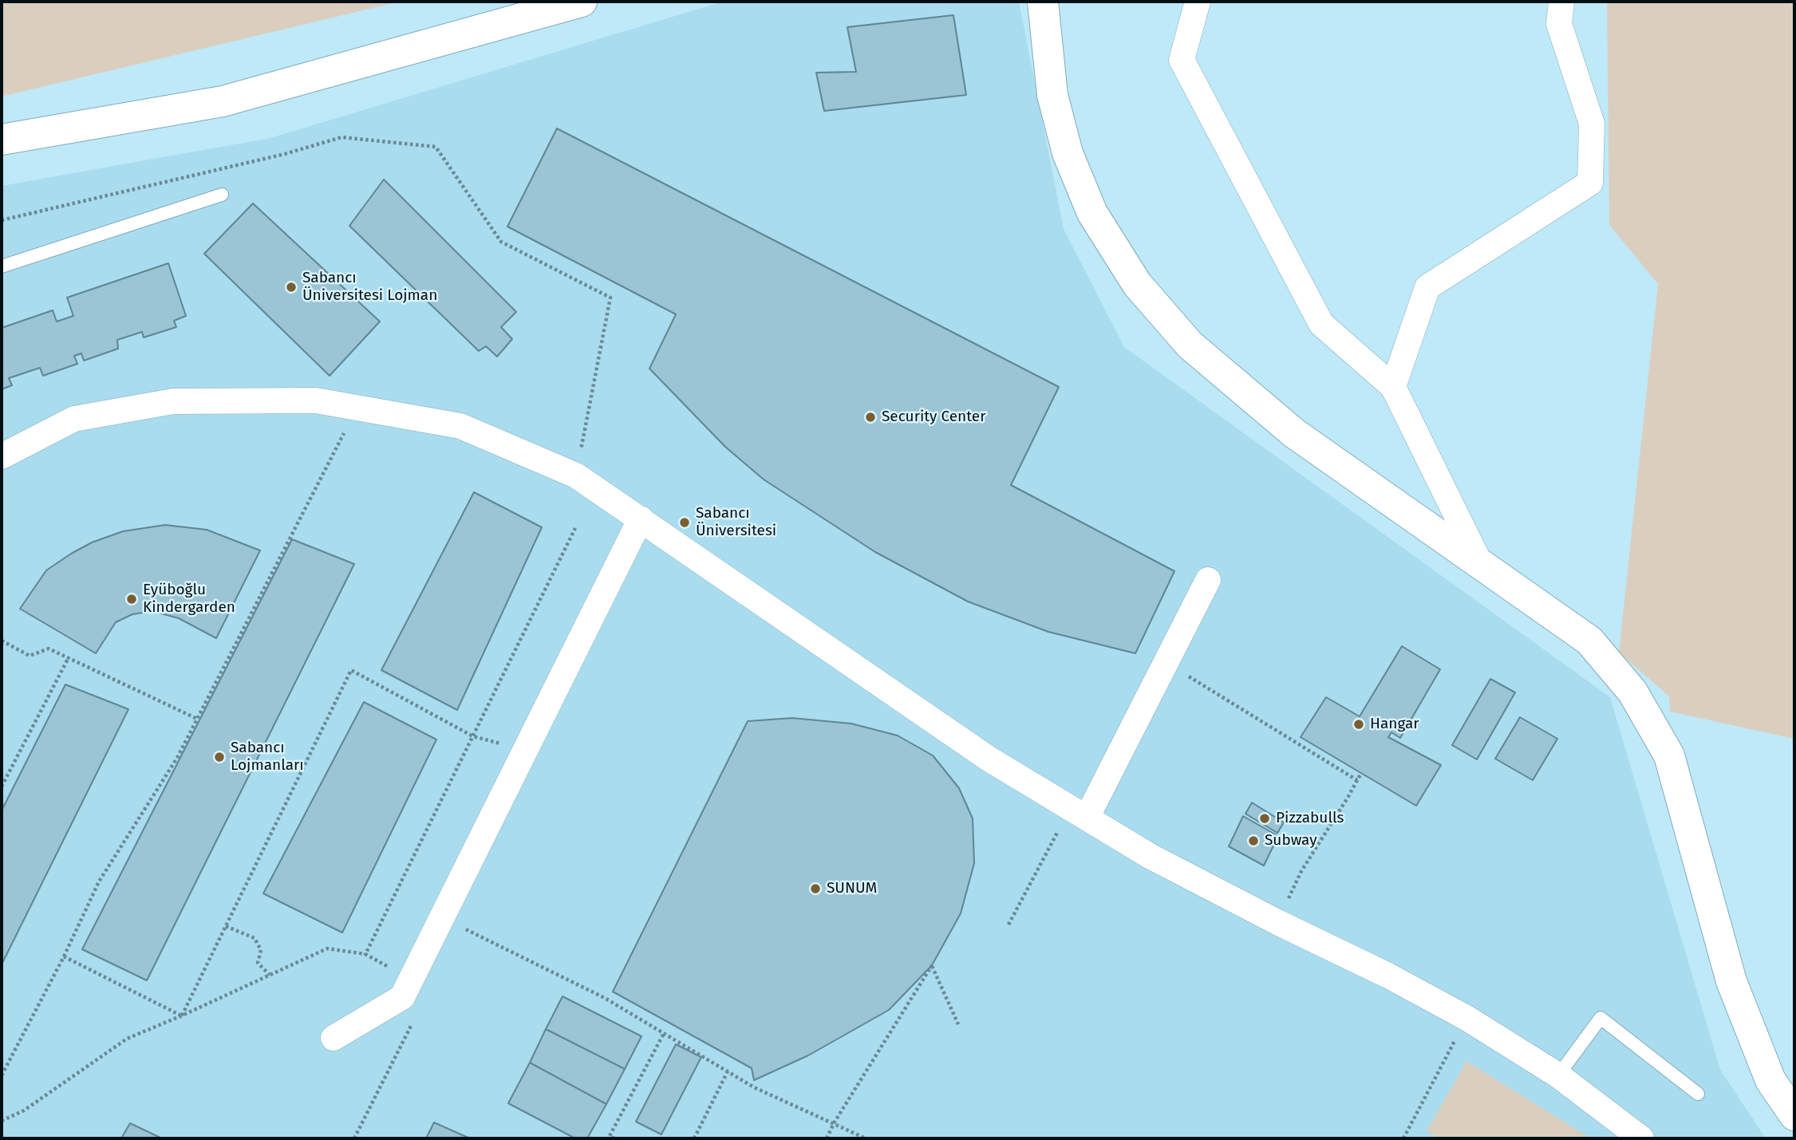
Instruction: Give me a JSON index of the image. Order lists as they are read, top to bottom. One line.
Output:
{"places":["Sabancı Üniversitesi Lojman","Security Center","Sabancı Üniversitesi","Eyüboğlu Kindergarden","Hangar","Sabancı Lojmanları","Pizzabulls","Subway","SUNUM"]}
